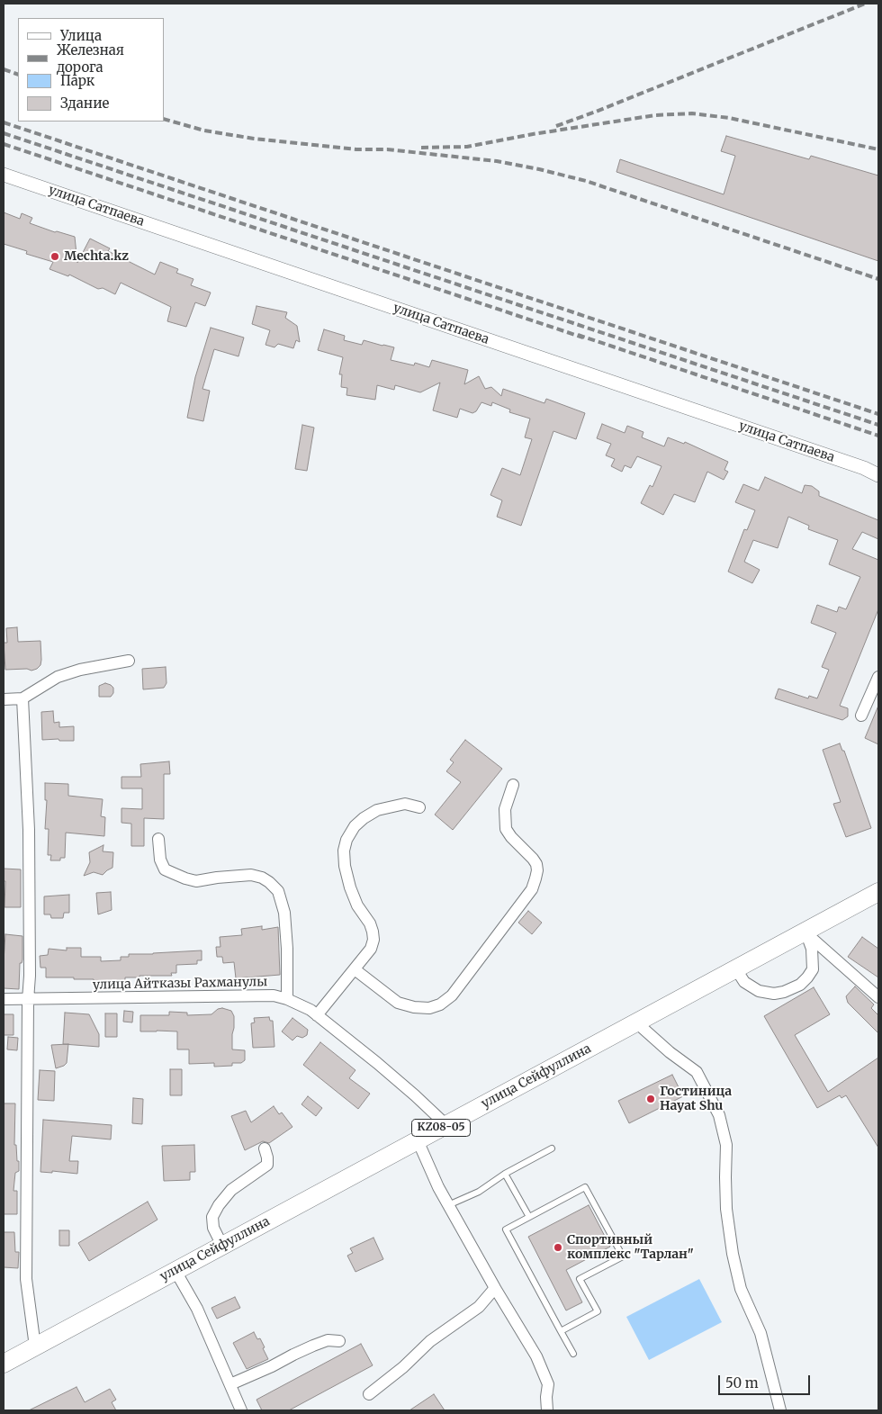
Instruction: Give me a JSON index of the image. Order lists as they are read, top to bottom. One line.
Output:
{"streets":{"main road":["улица Сейфуллина","KZ08-05"],"street":["улица Сатпаева","улица Айтказы Рахманулы"]},"crossings":[["улица Айтказы Рахманулы","улица Сейфуллина"]],"places":["Mechta.kz","Гостиница Hayat Shu","Спортивный комплекс \"Тарлан\""],"legend":["Улица","Железная дорога","Парк","Здание"],"scale_bar":"50 m"}
